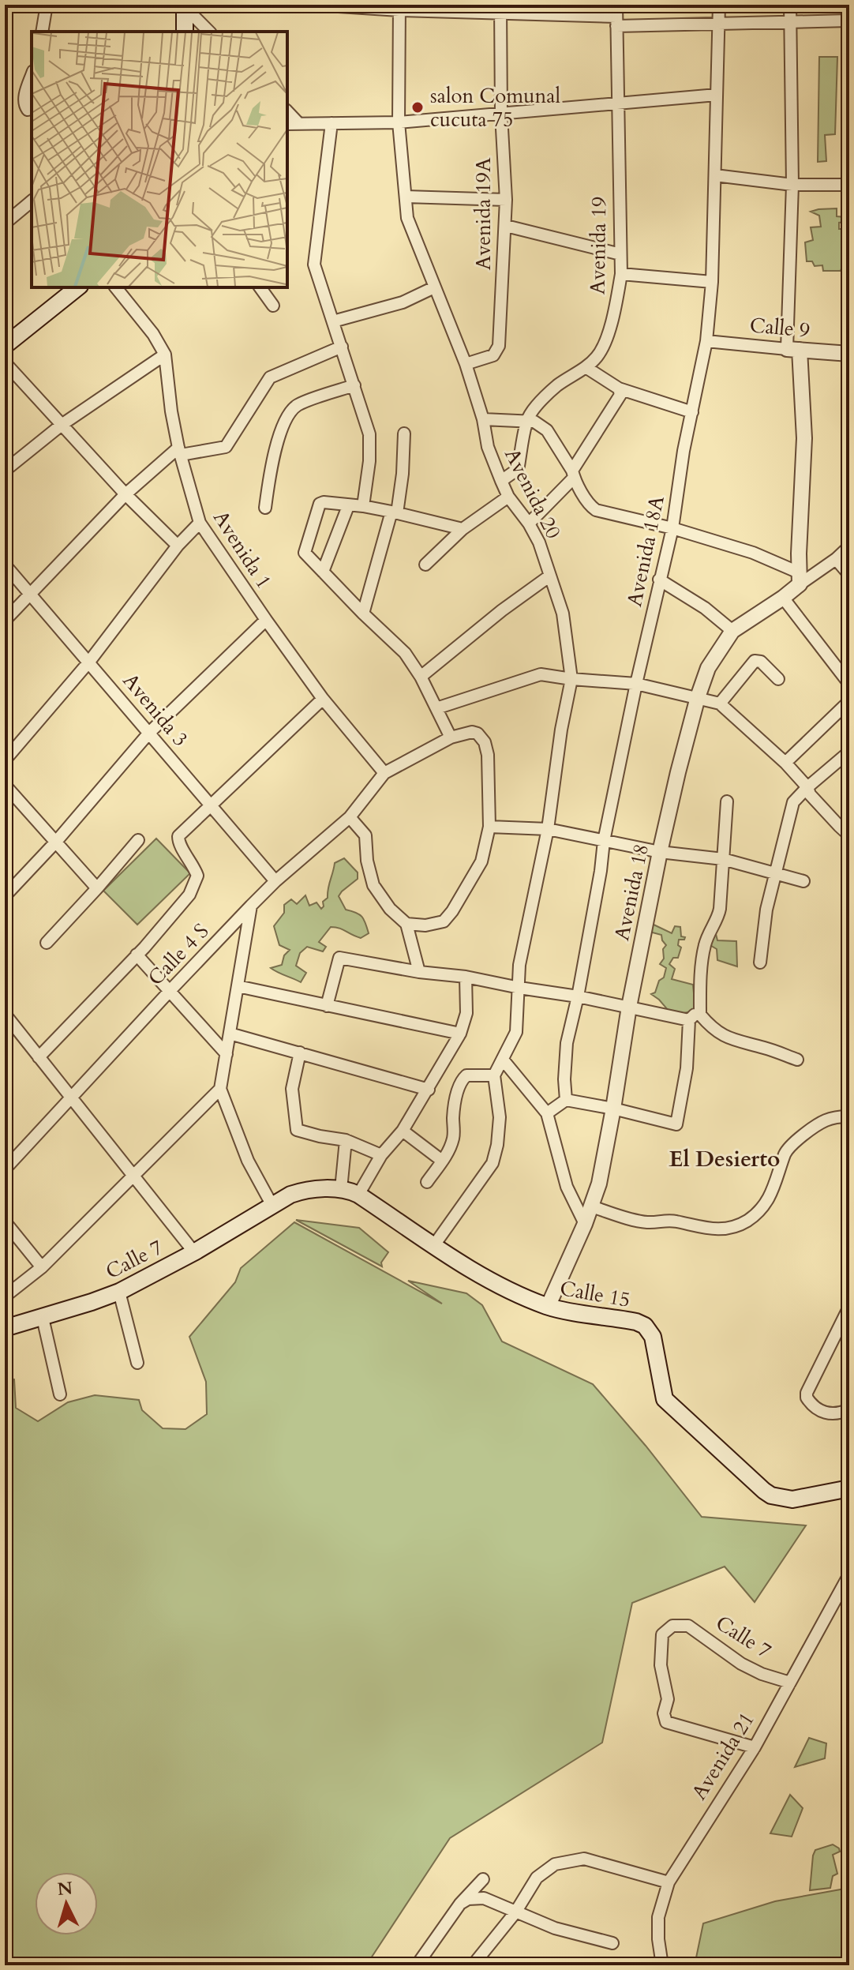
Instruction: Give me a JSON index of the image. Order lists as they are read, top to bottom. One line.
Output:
{"streets":{"main road":["Calle 7","Calle 15"],"street":["Avenida 19A","Avenida 19","Calle 9","Avenida 20","Avenida 1","Avenida 18A","Avenida 3","Avenida 18","Calle 4 S","Avenida 21"]},"crossings":[["Avenida 19A","Avenida 20"],["Avenida 19","Avenida 20"],["Calle 9","Avenida 18A"],["Avenida 1","Calle 4 S"],["Avenida 3","Calle 4 S"],["Avenida 18","Calle 15"],["Calle 7","Calle 15"],["Calle 7","Avenida 21"]],"districts":["El Desierto"],"places":["salon Comunal cucuta 75"],"north":"top"}
